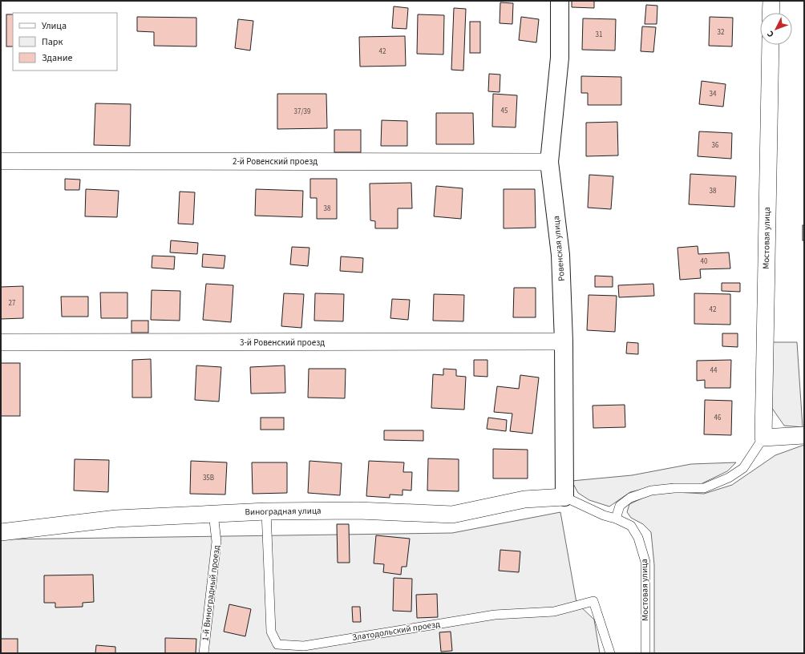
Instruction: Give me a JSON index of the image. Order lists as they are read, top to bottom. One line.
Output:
{"streets":{"street":["2-й Ровенский проезд","Мостовая улица","Ровенская улица","3-й Ровенский проезд","Виноградная улица"],"lane":["1-й Виноградный проезд","Златодольский проезд"]},"crossings":[["2-й Ровенский проезд","Ровенская улица"],["Мостовая улица","Ровенская улица"],["Мостовая улица","Виноградная улица"],["Ровенская улица","3-й Ровенский проезд"],["Ровенская улица","Виноградная улица"],["Виноградная улица","1-й Виноградный проезд"],["Виноградная улица","Златодольский проезд"]],"house_numbers":["32","31","42","34","45","37/39","36","38","38","40","27","42","44","46","35В"],"legend":["Улица","Парк","Здание"],"north":"bottom left"}
